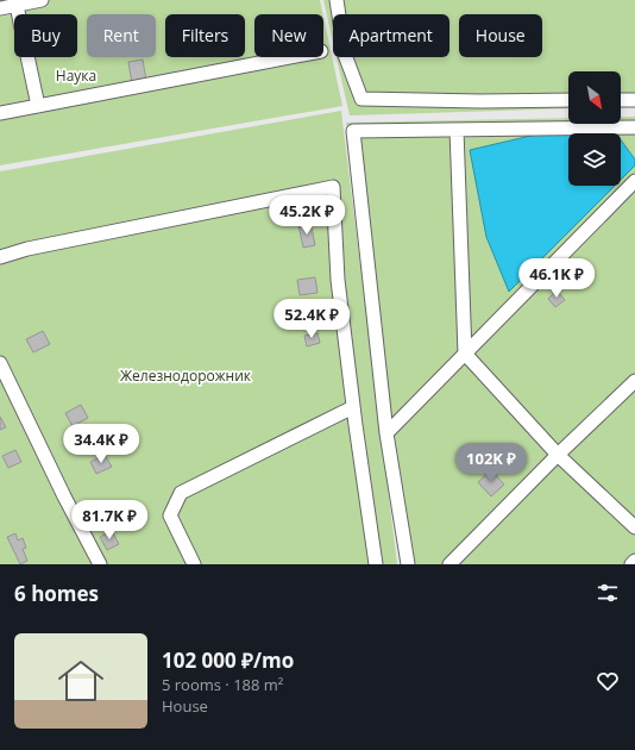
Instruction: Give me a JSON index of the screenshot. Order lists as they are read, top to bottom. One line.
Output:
{"parks":["Наука","Железнодорожник"],"north":"bottom right","page":{"chip":["Buy","Rent","Filters","New","Apartment","House"],"price":["45.2K ₽","46.1K ₽","52.4K ₽","34.4K ₽","102K ₽","81.7K ₽"],"heading":"6 homes","list":[{"name":"102 000 ₽/mo","note":"5 rooms · 188 m² · House"}]}}
